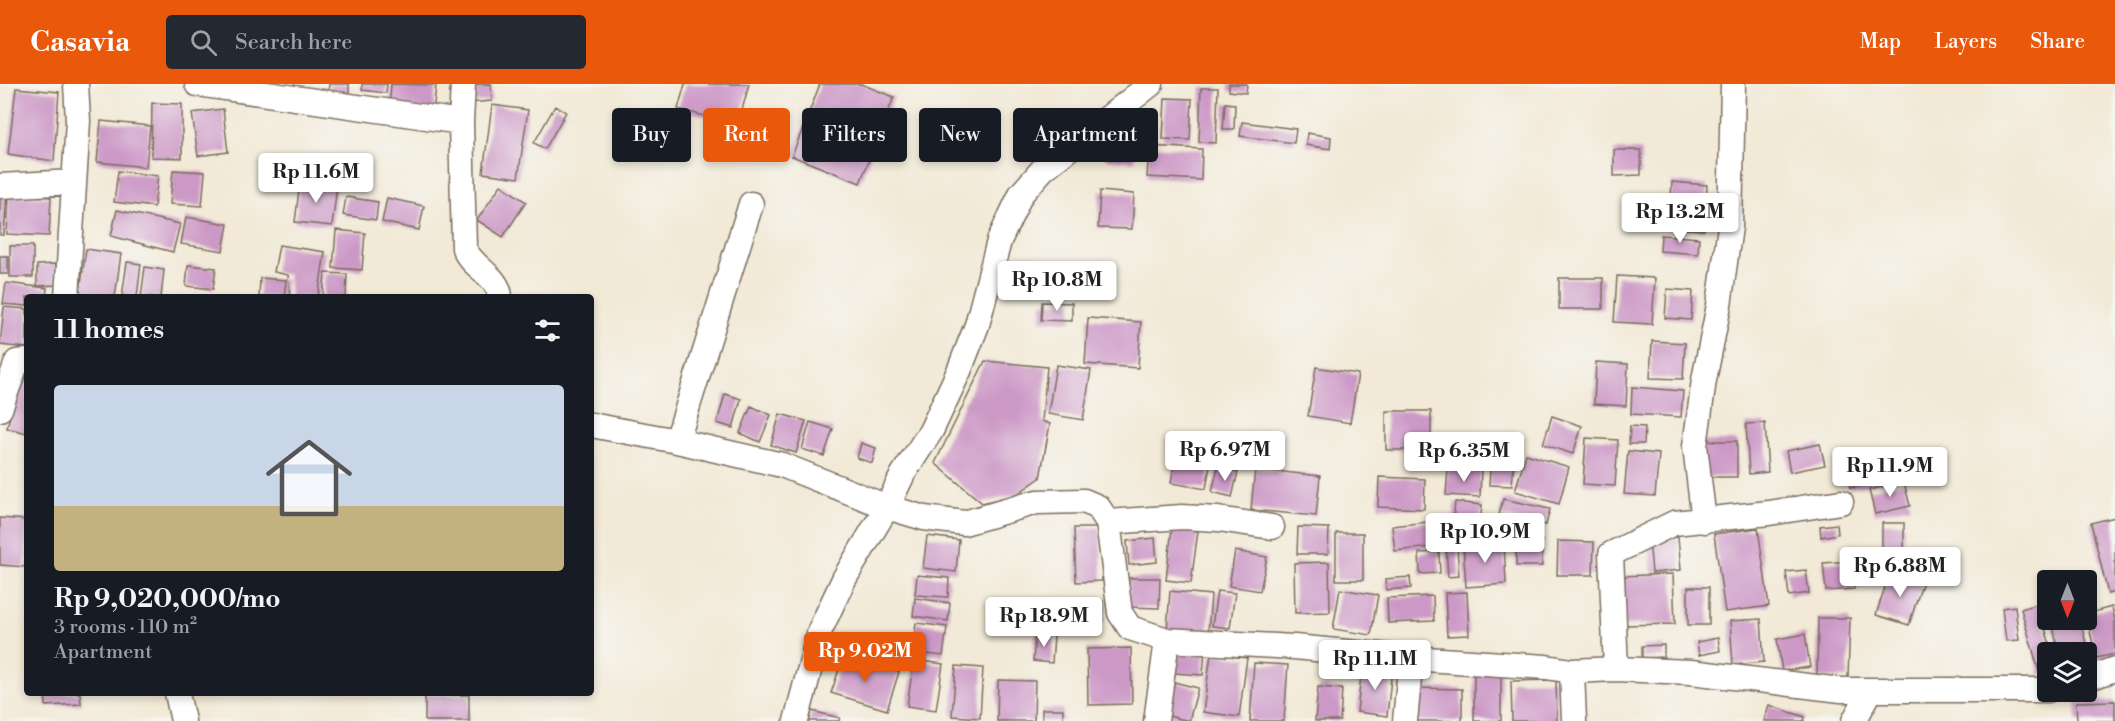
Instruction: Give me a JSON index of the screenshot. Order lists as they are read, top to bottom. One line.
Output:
{"north":"bottom","page":{"header":"Casavia","search":"Search here","nav":["Map","Layers","Share"],"chip":["Buy","Rent","Filters","New","Apartment"],"price":["Rp 11.6M","Rp 13.2M","Rp 10.8M","Rp 6.97M","Rp 6.35M","Rp 11.9M","Rp 10.9M","Rp 6.88M","Rp 18.9M","Rp 9.02M","Rp 11.1M"],"heading":"11 homes","list":[{"name":"Rp 9,020,000/mo","note":"3 rooms · 110 m² · Apartment"}]}}
